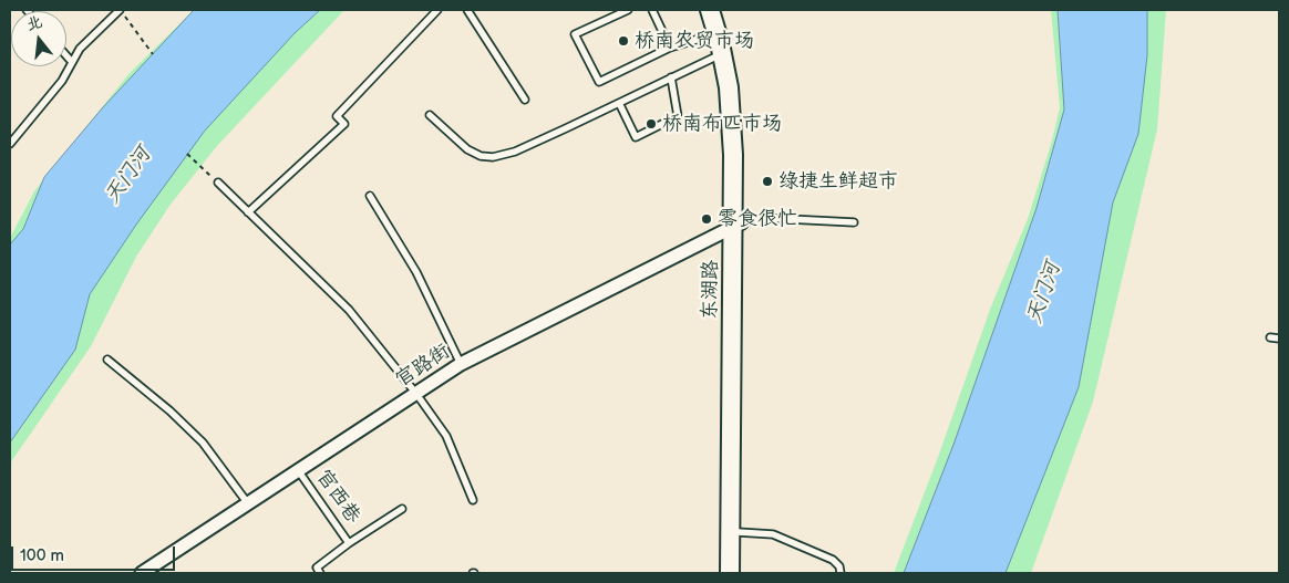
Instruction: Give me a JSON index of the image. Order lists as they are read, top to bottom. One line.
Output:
{"streets":{"main road":["东湖路"],"street":["官路街"],"lane":["官西巷"]},"crossings":[["东湖路","官路街"],["官路街","官西巷"]],"water":["天门河"],"places":["桥南农贸市场","桥南布匹市场","绿捷生鲜超市","零食很忙"],"scale_bar":"100 m","north":"top"}
